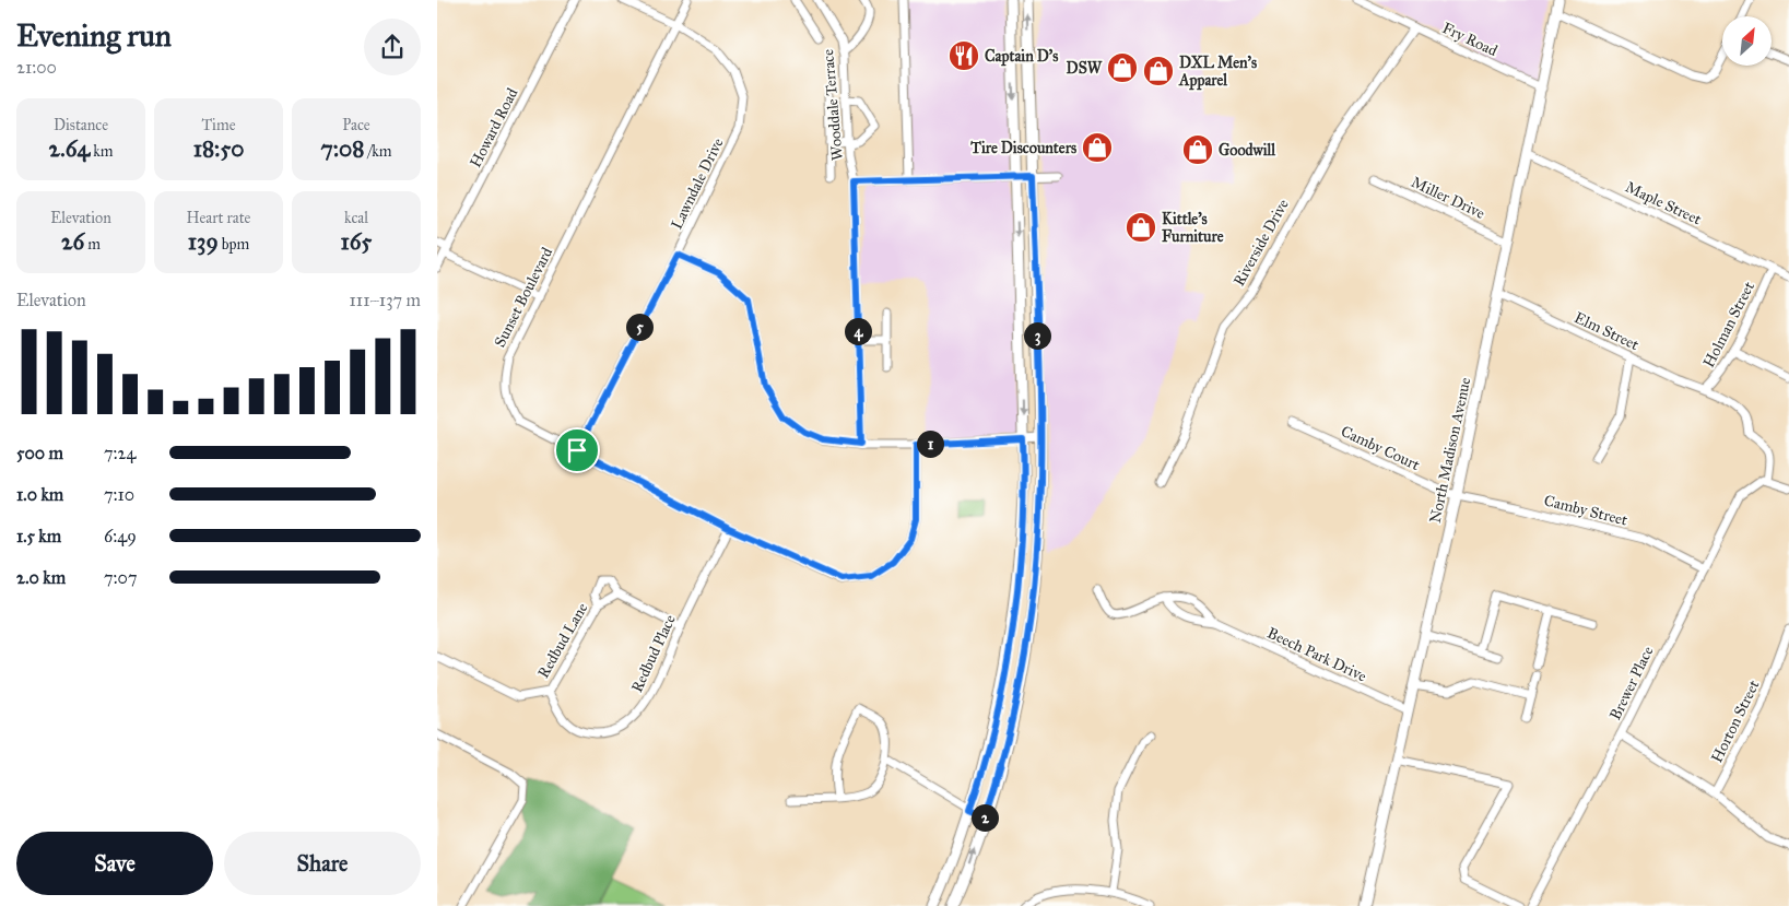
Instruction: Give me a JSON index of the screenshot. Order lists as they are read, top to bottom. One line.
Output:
{"streets":{"main road":["North Madison Avenue"],"street":["Fry Road","Wooddale Terrace","Howard Road","Lawndale Drive","Miller Drive","Maple Street","Riverside Drive","Sunset Boulevard","Holman Street","Elm Street","Camby Court","Camby Street","Redbud Lane","Redbud Place","Beech Park Drive","Brewer Place","Horton Street"]},"crossings":[["Fry Road","Riverside Drive"],["Fry Road","North Madison Avenue"],["Lawndale Drive","Sunset Boulevard"],["Miller Drive","North Madison Avenue"],["Maple Street","Holman Street"],["Maple Street","North Madison Avenue"],["Sunset Boulevard","Redbud Place"],["Holman Street","Elm Street"],["Elm Street","North Madison Avenue"],["Elm Street","Brewer Place"],["Camby Court","North Madison Avenue"],["Camby Court","Camby Street"],["North Madison Avenue","Camby Street"],["North Madison Avenue","Beech Park Drive"],["Camby Street","Brewer Place"],["Redbud Lane","Redbud Place"]],"places":{"restaurant":["Captain D's"],"shop":["DSW","DXL Men's Apparel","Tire Discounters","Goodwill","Kittle's Furniture"]},"north":"top right","page":{"heading":["Evening run","21:00"],"stats":[["Distance","2.64 km"],["Time","18:50"],["Pace","7:08 /km"],["Elevation","26 m"],["Heart rate","139 bpm"],["kcal","165"]],"chart":["Elevation","111–137 m"],"pins":["5","4","3","1","2"],"list":[{"name":"500 m","note":"7:24"},{"name":"1.0 km","note":"7:10"},{"name":"1.5 km","note":"6:49"},{"name":"2.0 km","note":"7:07"}],"buttons":["Save","Share"]}}
